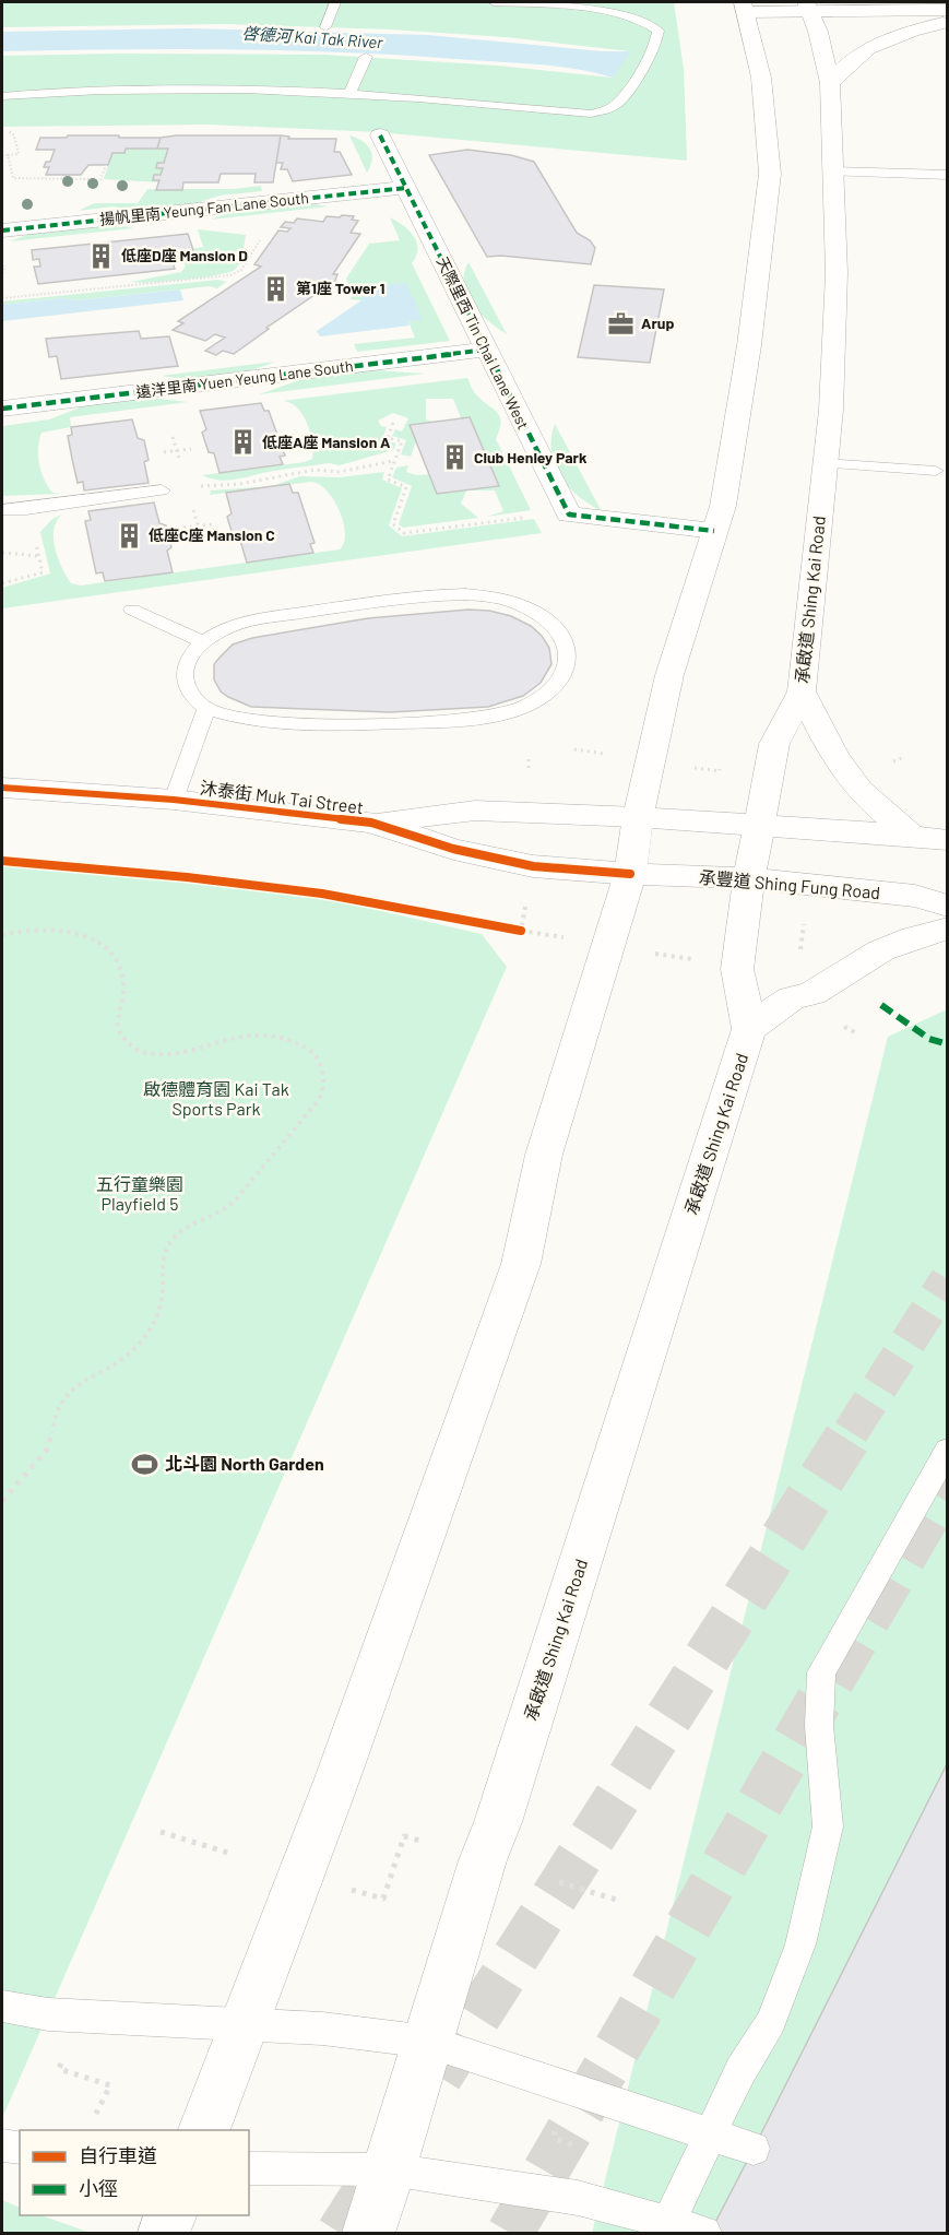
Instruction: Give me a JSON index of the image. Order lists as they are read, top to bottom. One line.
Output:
{"streets":{"main road":["揚帆里南 Yeung Fan Lane South","天際里西 Tin Chai Lane West","遠洋里南 Yuen Yeung Lane South","承啟道 Shing Kai Road","沐泰街 Muk Tai Street","承豐道 Shing Fung Road"]},"crossings":[["揚帆里南 Yeung Fan Lane South","天際里西 Tin Chai Lane West"],["天際里西 Tin Chai Lane West","遠洋里南 Yuen Yeung Lane South"],["承啟道 Shing Kai Road","承豐道 Shing Fung Road"],["沐泰街 Muk Tai Street","承豐道 Shing Fung Road"]],"water":["啓德河 Kai Tak River"],"parks":["啟德體育園 Kai Tak Sports Park","五行童樂園 Playfield 5"],"places":{"building":["低座D座 Mansion D","第1座 Tower 1","低座A座 Mansion A","Club Henley Park","低座C座 Mansion C"],"office":["Arup"],"sports":["北斗園 North Garden"]},"legend":["自行車道","小徑"]}
